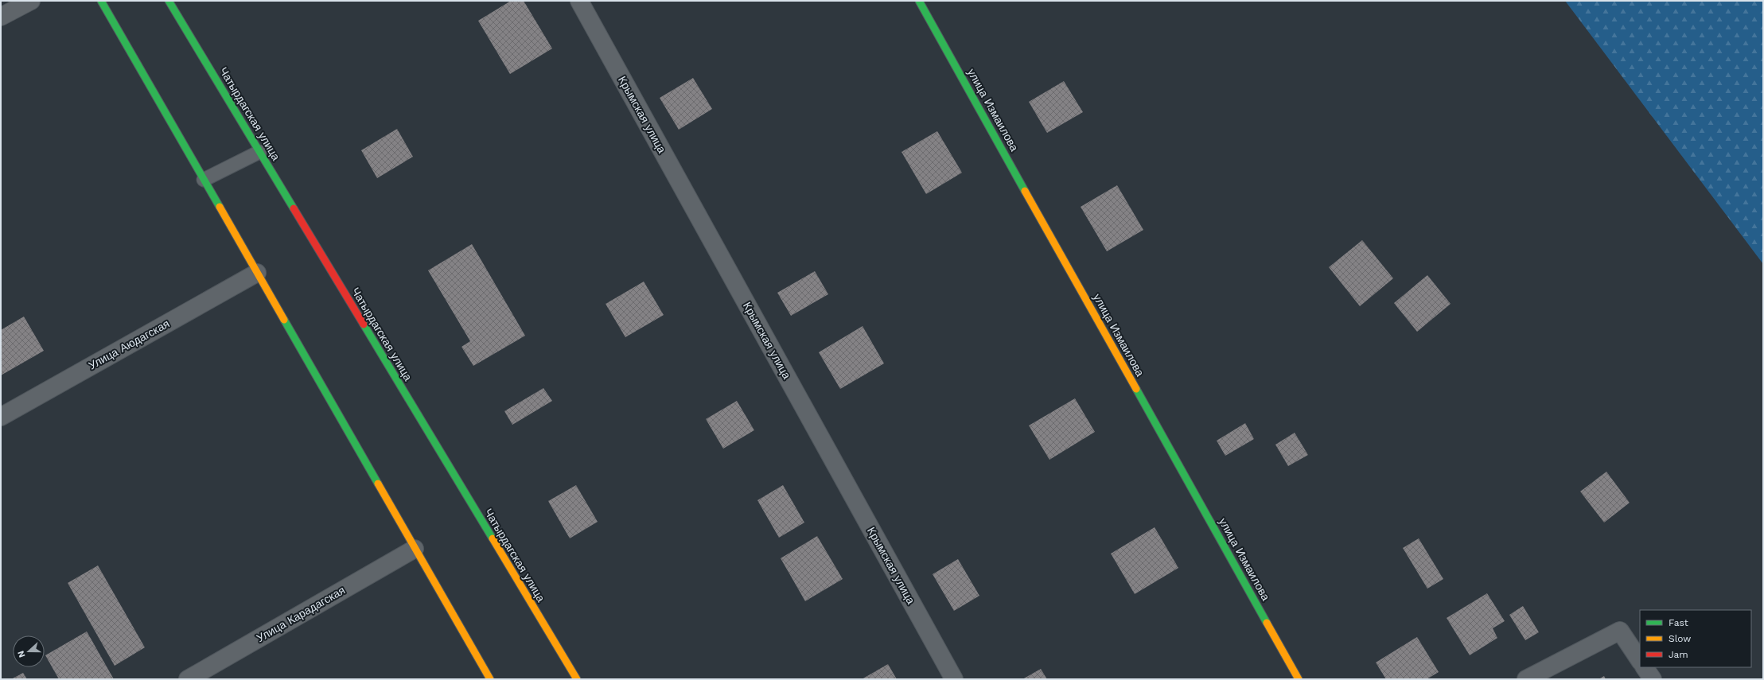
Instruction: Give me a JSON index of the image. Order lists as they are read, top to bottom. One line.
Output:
{"streets":{"street":["улица Измаилова","Чатырдагская улица","Крымская улица","Улица Аюдагская","Улица Карадагская"]},"legend":["Fast","Slow","Jam"],"north":"left"}
